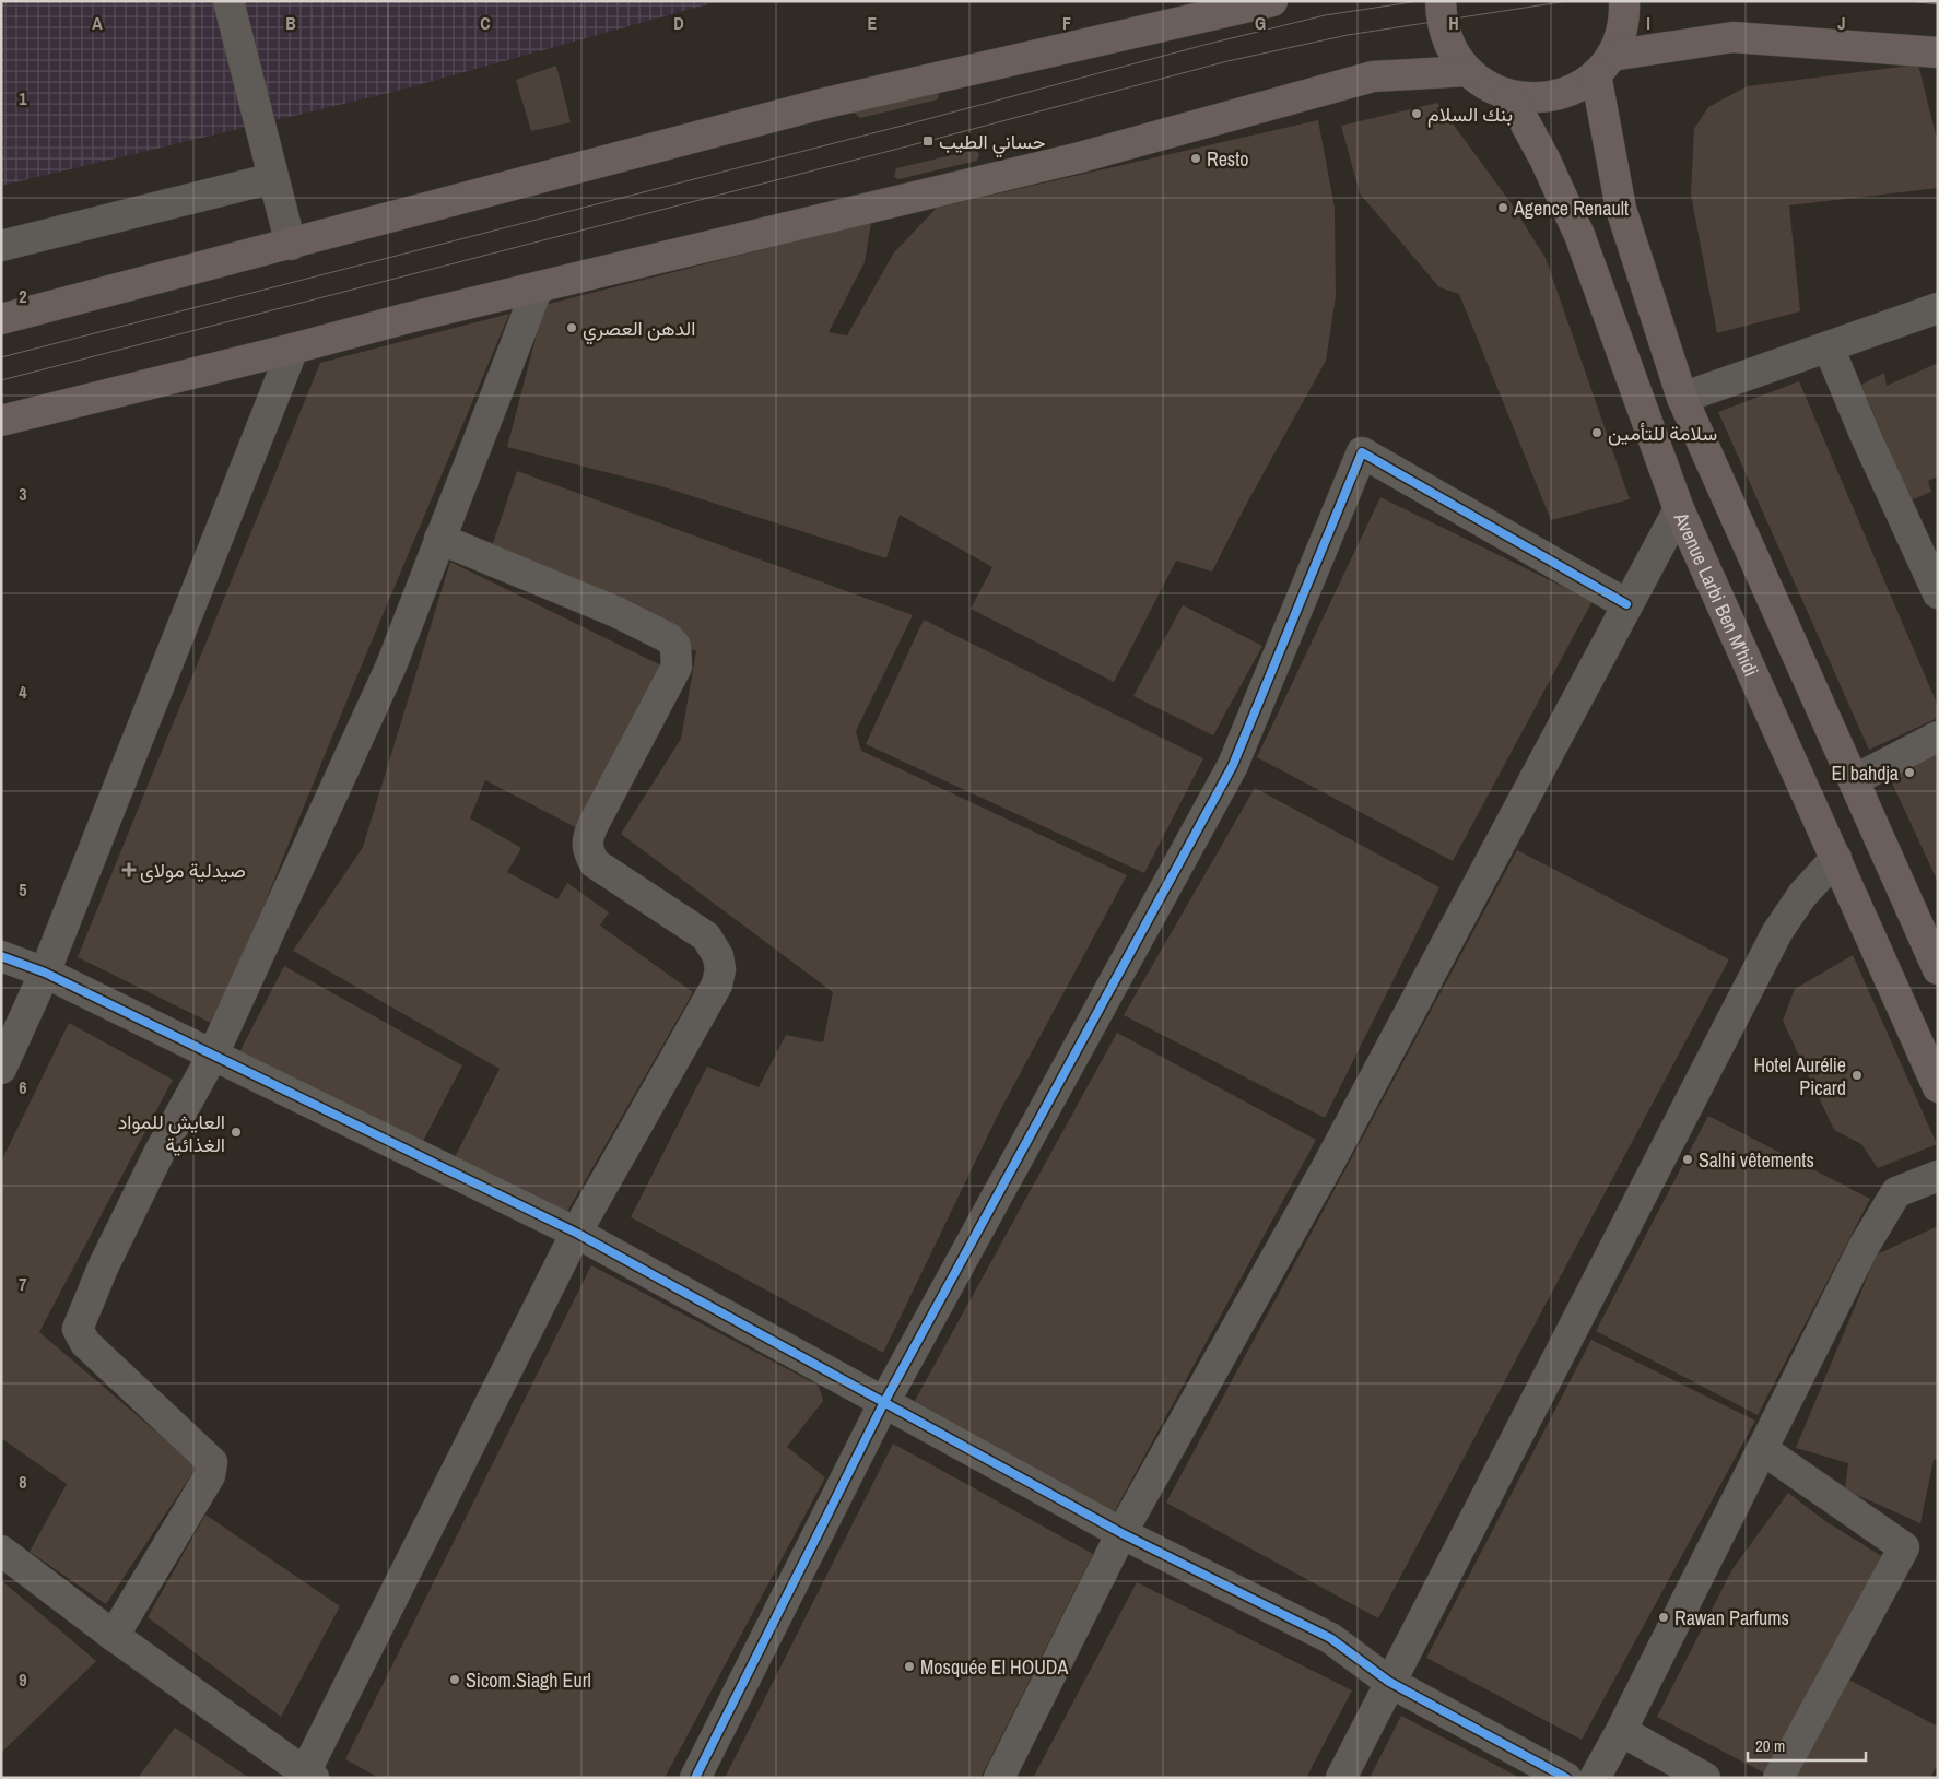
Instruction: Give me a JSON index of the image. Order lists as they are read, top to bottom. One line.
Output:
{"streets":{"main road":["Avenue Larbi Ben M'hidi"]},"places":{"other":["بنك السلام","Resto","Agence Renault","الدهن العصري","سلامة للتأمين","El bahdja","Hotel Aurélie Picard","العايش للمواد الغذائية","Salhi vêtements","Rawan Parfums","Mosquée El HOUDA","Sicom.Siagh Eurl"],"transit":["حساني الطيب"],"health":["صيدلية مولاى"]},"scale_bar":"20 m","grid":{"columns":["A","B","C","D","E","F","G","H","I","J"],"rows":["1","2","3","4","5","6","7","8","9"]}}
